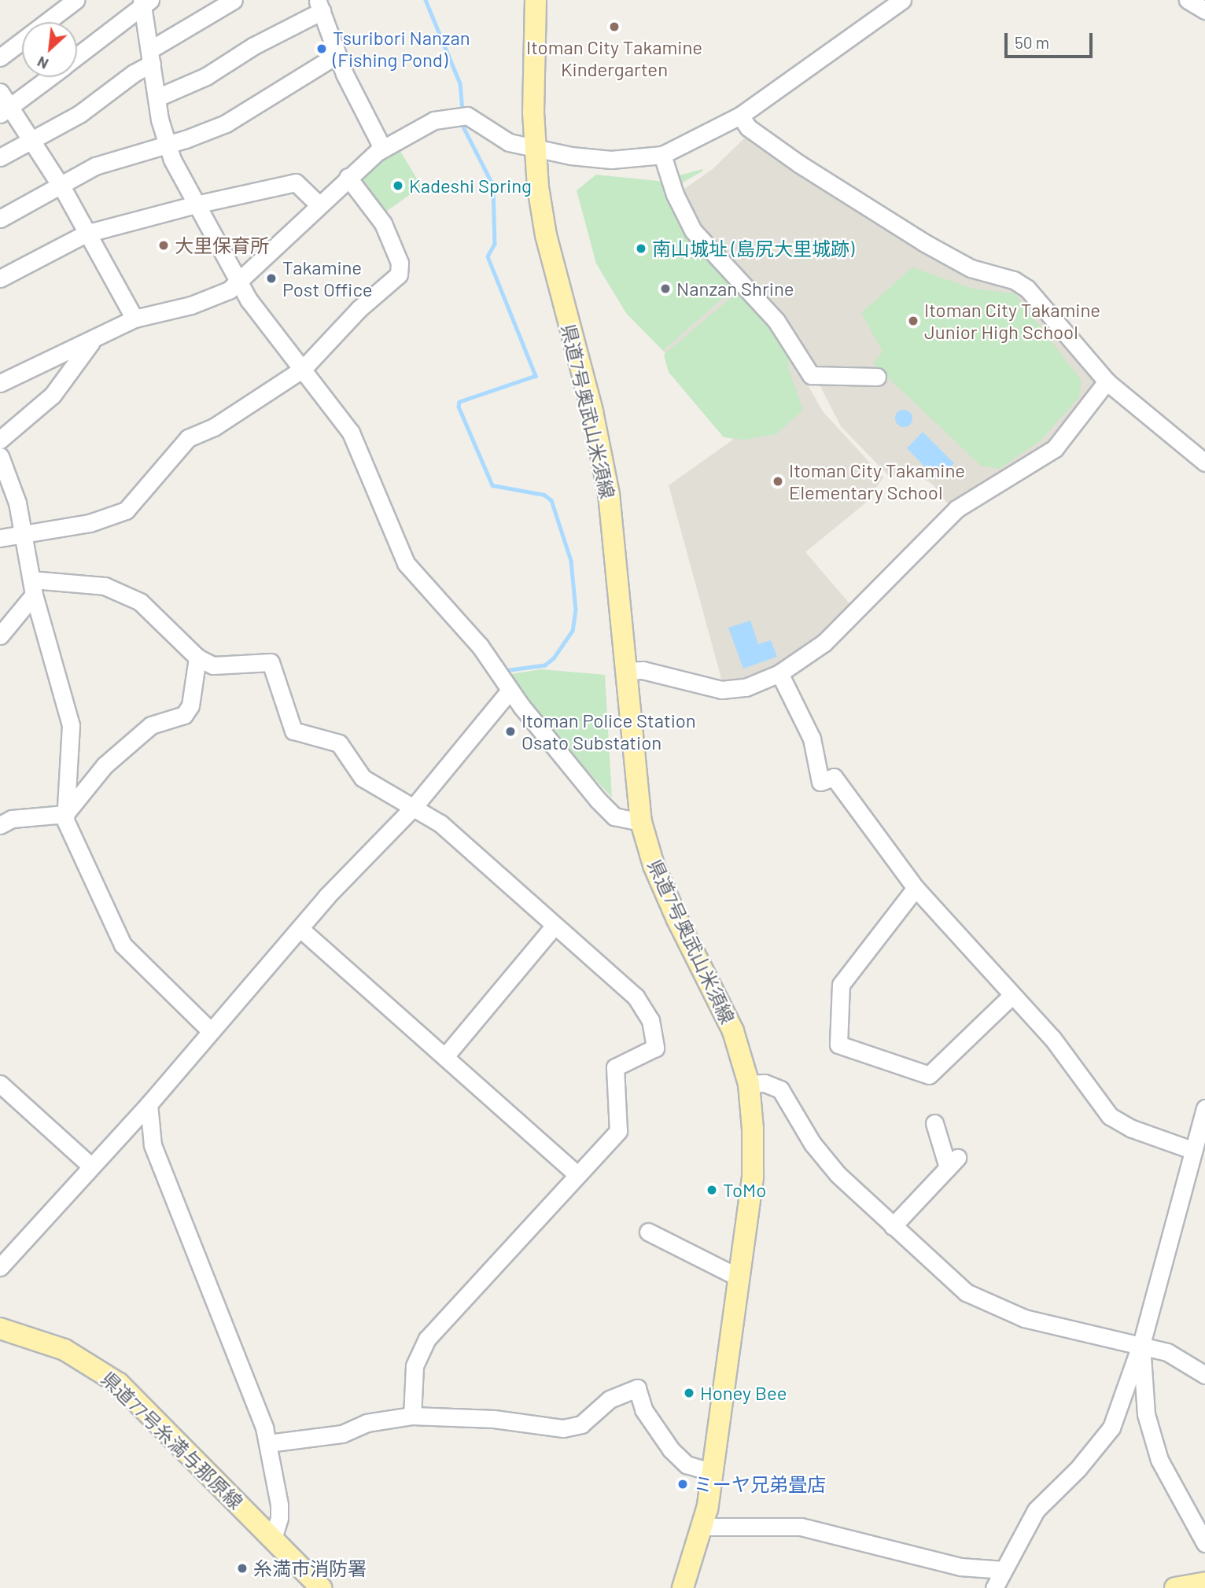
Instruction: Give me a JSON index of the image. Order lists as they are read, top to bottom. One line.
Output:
{"streets":{"main road":["県道7号奥武山米須線","県道77号糸満与那原線"]},"places":["Itoman City Takamine Kindergarten","Tsuribori Nanzan (Fishing Pond)","Kadeshi Spring","大里保育所","南山城址 (島尻大里城跡)","Takamine Post Office","Nanzan Shrine","Itoman City Takamine Junior High School","Itoman City Takamine Elementary School","Itoman Police Station Osato Substation","ToMo","Honey Bee","ミーヤ兄弟畳店","糸満市消防署"],"scale_bar":"50 m","north":"bottom left"}
